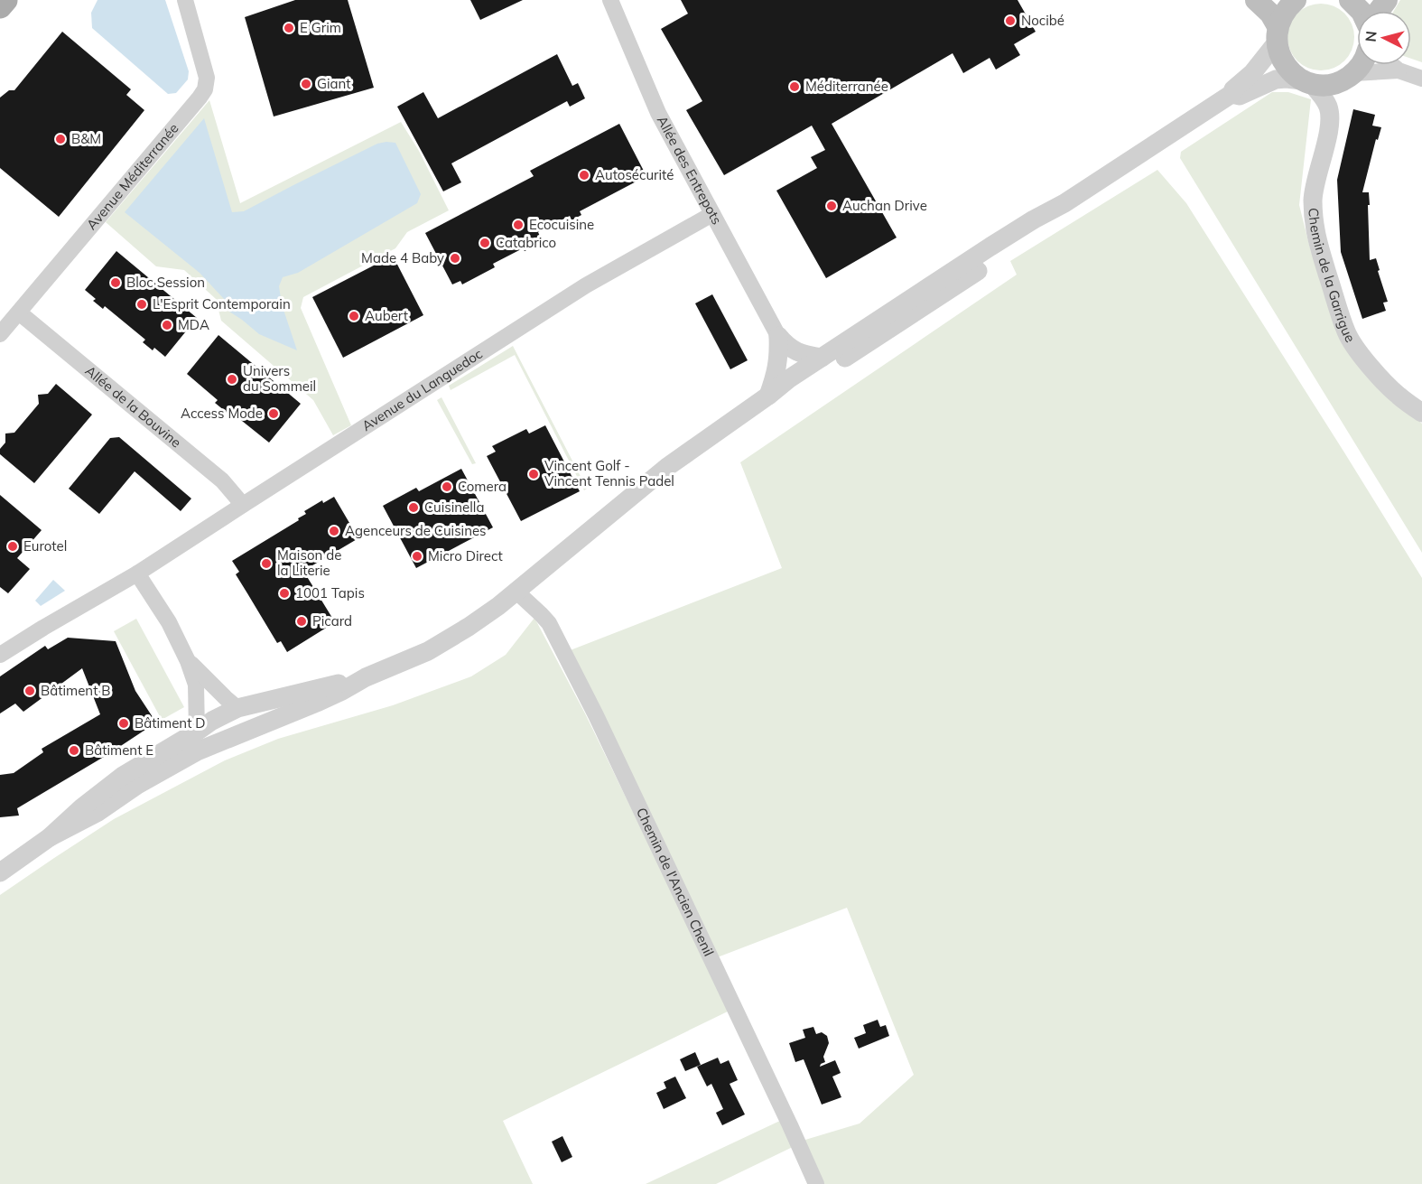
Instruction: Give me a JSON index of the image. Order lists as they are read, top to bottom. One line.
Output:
{"streets":{"street":["Allée des Entrepots","Avenue Méditerranée","Chemin de la Garrigue","Avenue du Languedoc","Allée de la Bouvine","Chemin de l'Ancien Chenil"]},"crossings":[["Allée des Entrepots","Avenue du Languedoc"],["Avenue Méditerranée","Allée de la Bouvine"],["Avenue du Languedoc","Allée de la Bouvine"]],"places":["Nocibé","E Grim","Giant","Méditerranée","B&M","Autosécurité","Auchan Drive","Ecocuisine","Catabrico","Made 4 Baby","Bloc Session","L'Esprit Contemporain","Aubert","MDA","Univers du Sommeil","Access Mode","Vincent Golf - Vincent Tennis Padel","Comera","Cuisinella","Agenceurs de Cuisines","Eurotel","Micro Direct","Maison de la Literie","1001 Tapis","Picard","Bâtiment B","Bâtiment D","Bâtiment E"],"north":"left"}
